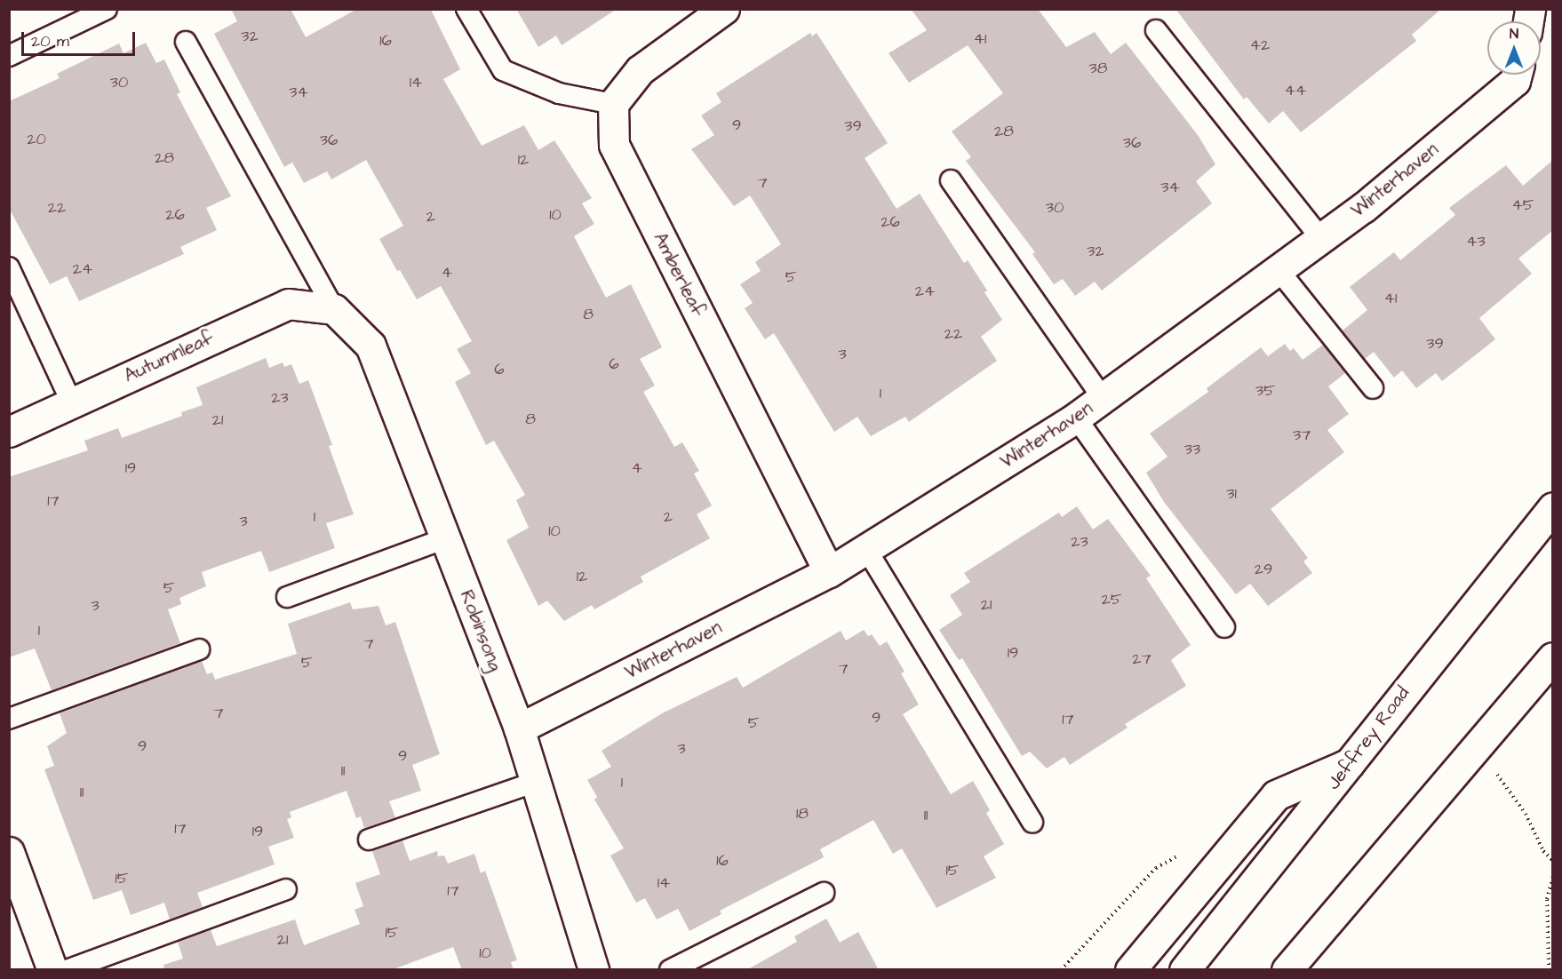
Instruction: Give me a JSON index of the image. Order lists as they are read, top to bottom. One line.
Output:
{"streets":{"main road":["Winterhaven","Amberleaf","Autumnleaf","Robinsong","Jeffrey Road"]},"crossings":[["Winterhaven","Amberleaf"],["Winterhaven","Robinsong"],["Autumnleaf","Robinsong"]],"house_numbers":["32","41","16","42","38","30","14","44","34","9","39","28","20","36","36","28","12","7","34","45","22","30","26","10","2","26","43","32","24","4","5","24","41","8","22","39","3","6","6","35","1","23","8","21","37","33","19","4","31","17","1","2","3","10","23","29","12","5","25","21","3","1","7","19","27","5","7","7","9","17","5","9","3","9","11","1","11","18","11","17","19","16","15","15","14","17","15","21","10"],"scale_bar":"20 m","north":"top"}
